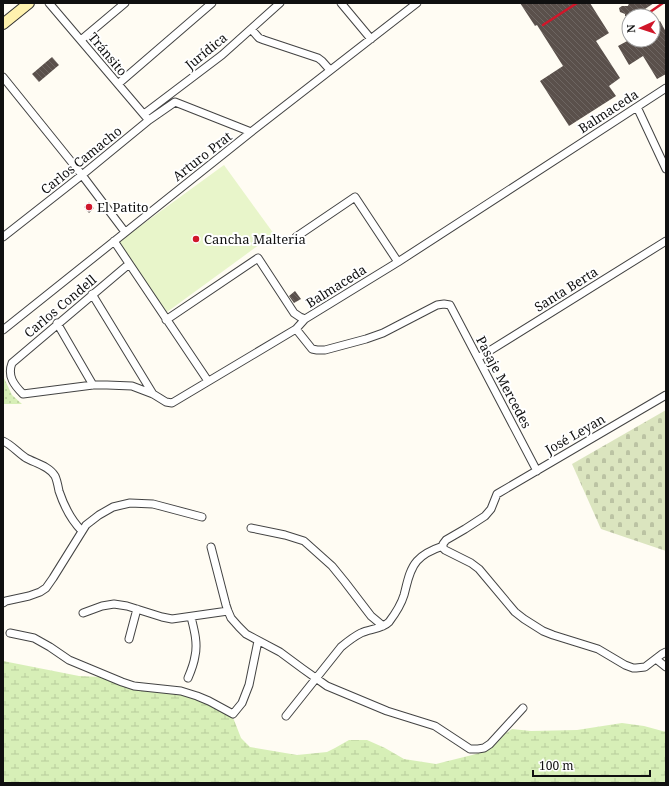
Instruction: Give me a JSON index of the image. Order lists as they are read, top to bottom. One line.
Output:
{"streets":{"street":["Jurídica","Tránsito","Balmaceda","Arturo Prat","Carlos Camacho","Santa Berta","Carlos Condell","Pasaje Mercedes","José Leyan"]},"crossings":[["Jurídica","Tránsito"],["Jurídica","Carlos Camacho"],["Tránsito","Carlos Camacho"],["Balmaceda","Carlos Condell"],["Balmaceda","Pasaje Mercedes"],["Arturo Prat","Carlos Camacho"],["Santa Berta","Pasaje Mercedes"],["Pasaje Mercedes","José Leyan"]],"places":["El Patito","Cancha Malteria"],"scale_bar":"100 m","north":"left"}
